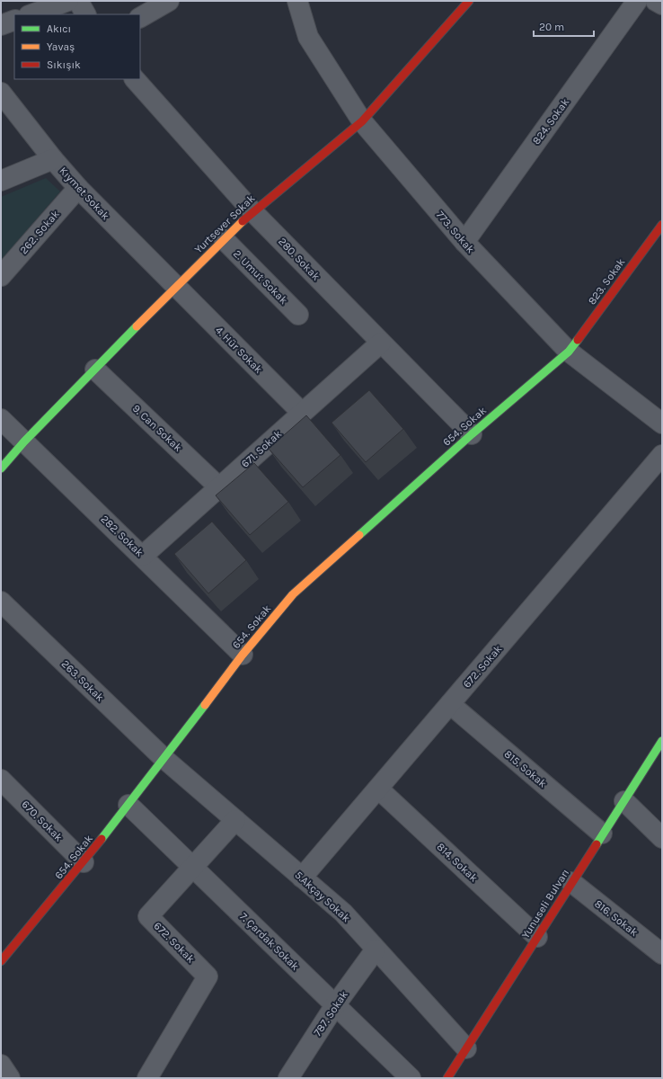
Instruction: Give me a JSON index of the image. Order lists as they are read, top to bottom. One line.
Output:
{"streets":{"street":["824. Sokak","Kıymet Sokak","Yurtsever Sokak","262. Sokak","773. Sokak","280. Sokak","2. Umut Sokak","823. Sokak","4. Hür Sokak","654. Sokak","9. Can Sokak","671. Sokak","282. Sokak","672. Sokak","263. Sokak","815. Sokak","670. Sokak","814. Sokak","5.Akçay Sokak","Yunuseli Bulvarı","816. Sokak","7. Çardak Sokak","787. Sokak"]},"crossings":[["824. Sokak","773. Sokak"],["Kıymet Sokak","Yurtsever Sokak"],["Kıymet Sokak","262. Sokak"],["Kıymet Sokak","4. Hür Sokak"],["Yurtsever Sokak","773. Sokak"],["Yurtsever Sokak","280. Sokak"],["Yurtsever Sokak","2. Umut Sokak"],["Yurtsever Sokak","4. Hür Sokak"],["Yurtsever Sokak","9. Can Sokak"],["Yurtsever Sokak","282. Sokak"],["773. Sokak","823. Sokak"],["773. Sokak","654. Sokak"],["280. Sokak","654. Sokak"],["280. Sokak","671. Sokak"],["823. Sokak","654. Sokak"],["4. Hür Sokak","671. Sokak"],["654. Sokak","282. Sokak"],["654. Sokak","263. Sokak"],["654. Sokak","670. Sokak"],["654. Sokak","5.Akçay Sokak"],["654. Sokak","7. Çardak Sokak"],["9. Can Sokak","671. Sokak"],["671. Sokak","282. Sokak"],["672. Sokak","815. Sokak"],["672. Sokak","814. Sokak"],["672. Sokak","5.Akçay Sokak"],["672. Sokak","7. Çardak Sokak"],["263. Sokak","5.Akçay Sokak"],["815. Sokak","Yunuseli Bulvarı"],["814. Sokak","Yunuseli Bulvarı"],["5.Akçay Sokak","Yunuseli Bulvarı"],["5.Akçay Sokak","787. Sokak"],["Yunuseli Bulvarı","816. Sokak"],["7. Çardak Sokak","787. Sokak"]],"legend":["Akıcı","Yavaş","Sıkışık"],"scale_bar":"20 m"}
